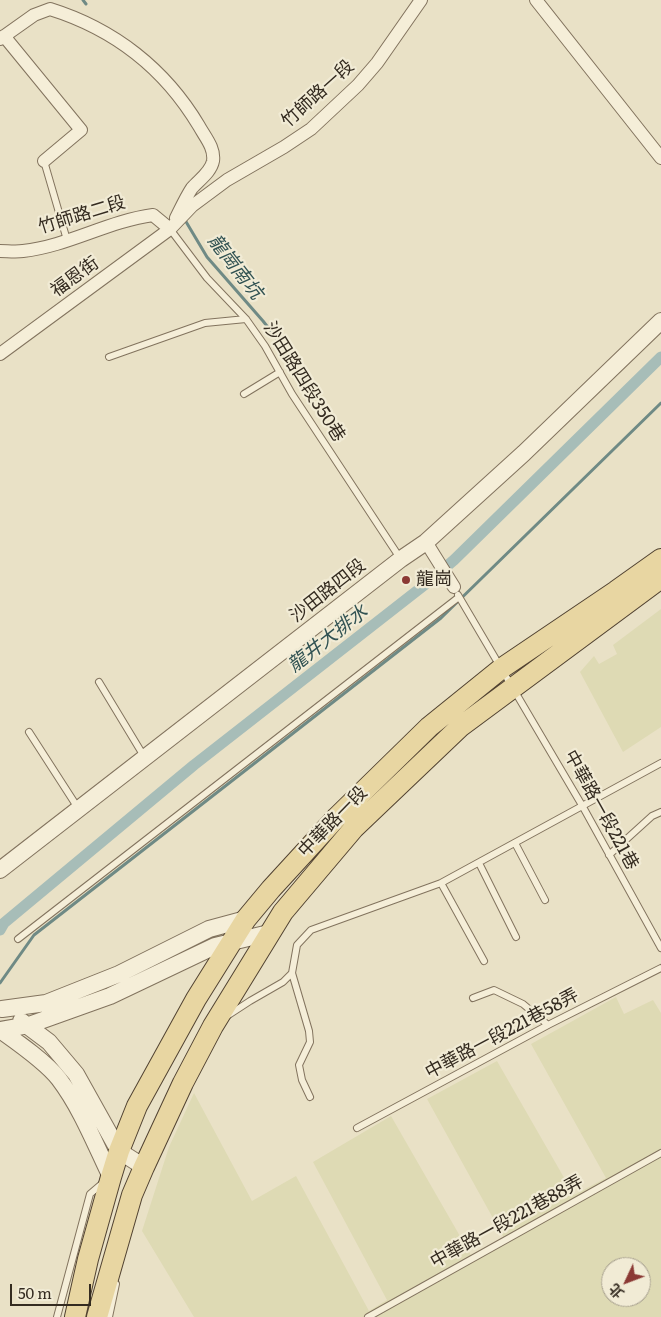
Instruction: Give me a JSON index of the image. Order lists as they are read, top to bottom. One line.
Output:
{"streets":{"main road":["中華路一段"],"street":["竹師路一段","竹師路二段","福恩街","沙田路四段"],"lane":["沙田路四段350巷","中華路一段221巷","中華路一段221巷58弄","中華路一段221巷88弄"]},"crossings":[["竹師路一段","竹師路二段"],["竹師路一段","福恩街"],["竹師路一段","沙田路四段350巷"],["竹師路二段","福恩街"],["竹師路二段","沙田路四段350巷"],["福恩街","沙田路四段350巷"],["沙田路四段350巷","沙田路四段"],["中華路一段221巷","中華路一段"]],"water":["龍崗南坑","龍井大排水"],"places":["龍崗"],"scale_bar":"50 m","north":"bottom left"}
